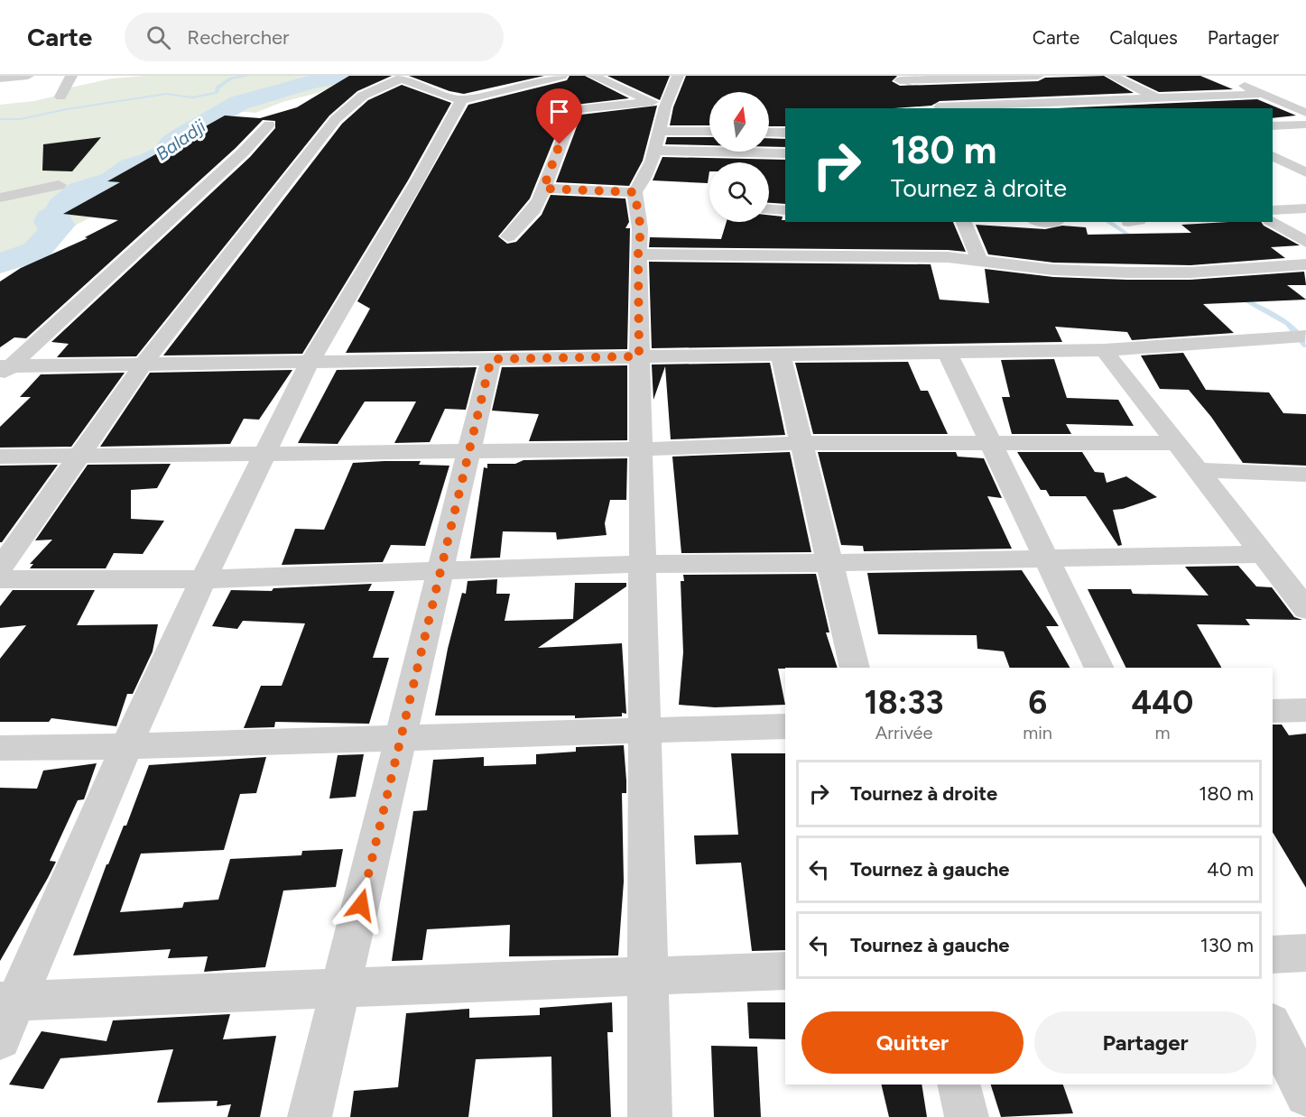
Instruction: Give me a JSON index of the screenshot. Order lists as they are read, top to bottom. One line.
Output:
{"water":["Baladji"],"north":"top","page":{"header":"Carte","search":"Rechercher","nav":["Carte","Calques","Partager"],"turn":["180 m","Tournez à droite"],"eta":["18:33","Arrivée","6","min","440","m"],"list":[{"name":"Tournez à droite","value":"180 m"},{"name":"Tournez à gauche","value":"40 m"},{"name":"Tournez à gauche","value":"130 m"}],"buttons":["Quitter","Partager"]}}
